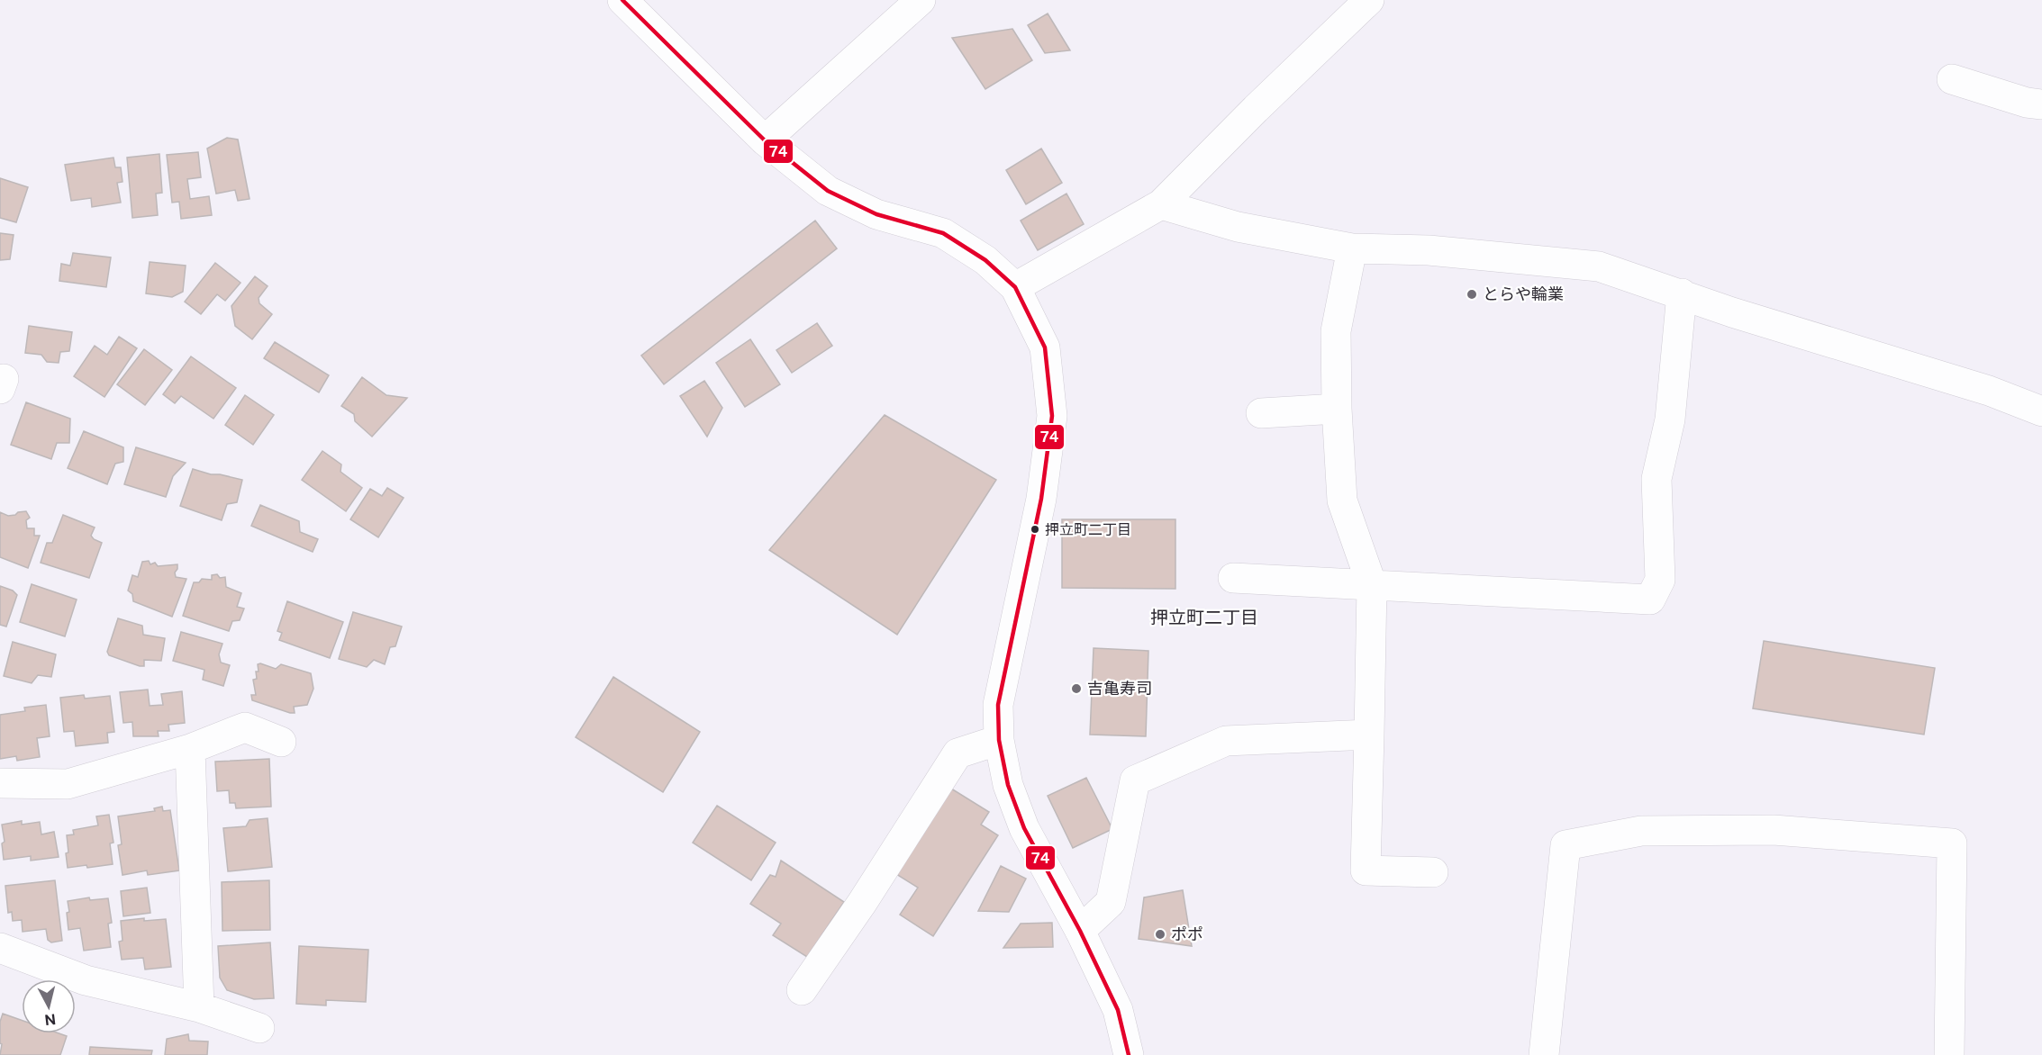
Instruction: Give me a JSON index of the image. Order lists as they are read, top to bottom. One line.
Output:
{"districts":["押立町二丁目"],"places":["とらや輪業","押立町二丁目","吉亀寿司","ポポ"],"lines":["transit line 74"],"north":"bottom"}
